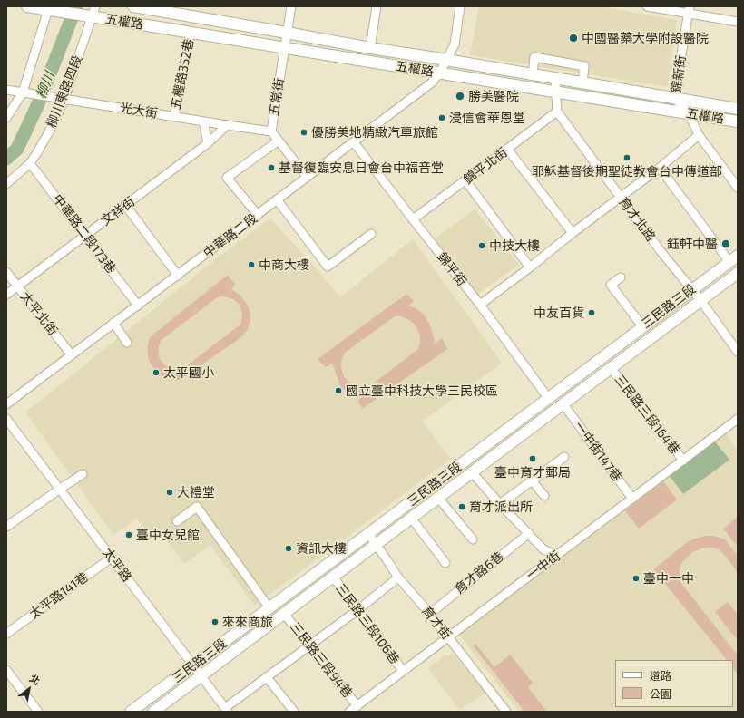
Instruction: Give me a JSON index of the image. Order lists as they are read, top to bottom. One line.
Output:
{"streets":{"main road":["五權路","三民路三段"],"street":["五權路352巷","錦新街","柳川東路四段","五常街","光大街","錦平北街","文祥街","育才北路","中華路二段173巷","中華路二段","錦平街","太平北街","三民路三段164巷","一中街147巷","太平路","一中街","育才路6巷","太平路141巷","育才街","三民路三段106巷","三民路三段94巷"]},"crossings":[["五權路","五權路352巷"],["五權路","錦新街"],["五權路","柳川東路四段"],["五權路","五常街"],["五權路","中華路二段"],["五權路352巷","光大街"],["柳川東路四段","光大街"],["柳川東路四段","中華路二段173巷"],["五常街","光大街"],["五常街","中華路二段"],["光大街","文祥街"],["錦平北街","育才北路"],["錦平北街","錦平街"],["文祥街","中華路二段173巷"],["文祥街","太平北街"],["育才北路","三民路三段"],["中華路二段173巷","中華路二段"],["中華路二段","錦平街"],["中華路二段","太平北街"],["錦平街","三民路三段"],["三民路三段","三民路三段164巷"],["三民路三段","一中街147巷"],["三民路三段","太平路"],["三民路三段","育才街"],["三民路三段","三民路三段106巷"],["三民路三段","三民路三段94巷"],["三民路三段164巷","一中街"],["一中街147巷","一中街"],["太平路","太平路141巷"],["一中街","育才街"],["一中街","三民路三段106巷"],["一中街","三民路三段94巷"],["育才路6巷","育才街"]],"water":["柳川"],"places":["中國醫藥大學附設醫院","勝美醫院","浸信會華恩堂","優勝美地精緻汽車旅館","耶穌基督後期聖徒教會台中傳道部","基督復臨安息日會台中福音堂","鈺軒中醫","中技大樓","中商大樓","中友百貨","太平國小","國立臺中科技大學三民校區","臺中育才郵局","大禮堂","育才派出所","臺中女兒館","資訊大樓","臺中一中","來來商旅"],"legend":["道路","公園"],"north":"top right"}
